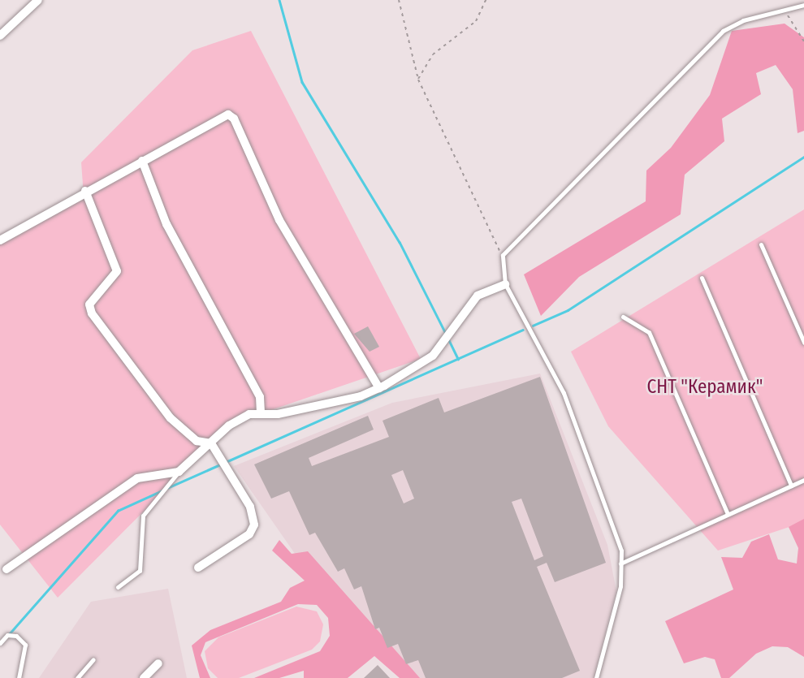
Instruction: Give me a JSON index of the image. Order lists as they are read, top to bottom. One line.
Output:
{"parks":["СНТ \"Керамик\""]}
